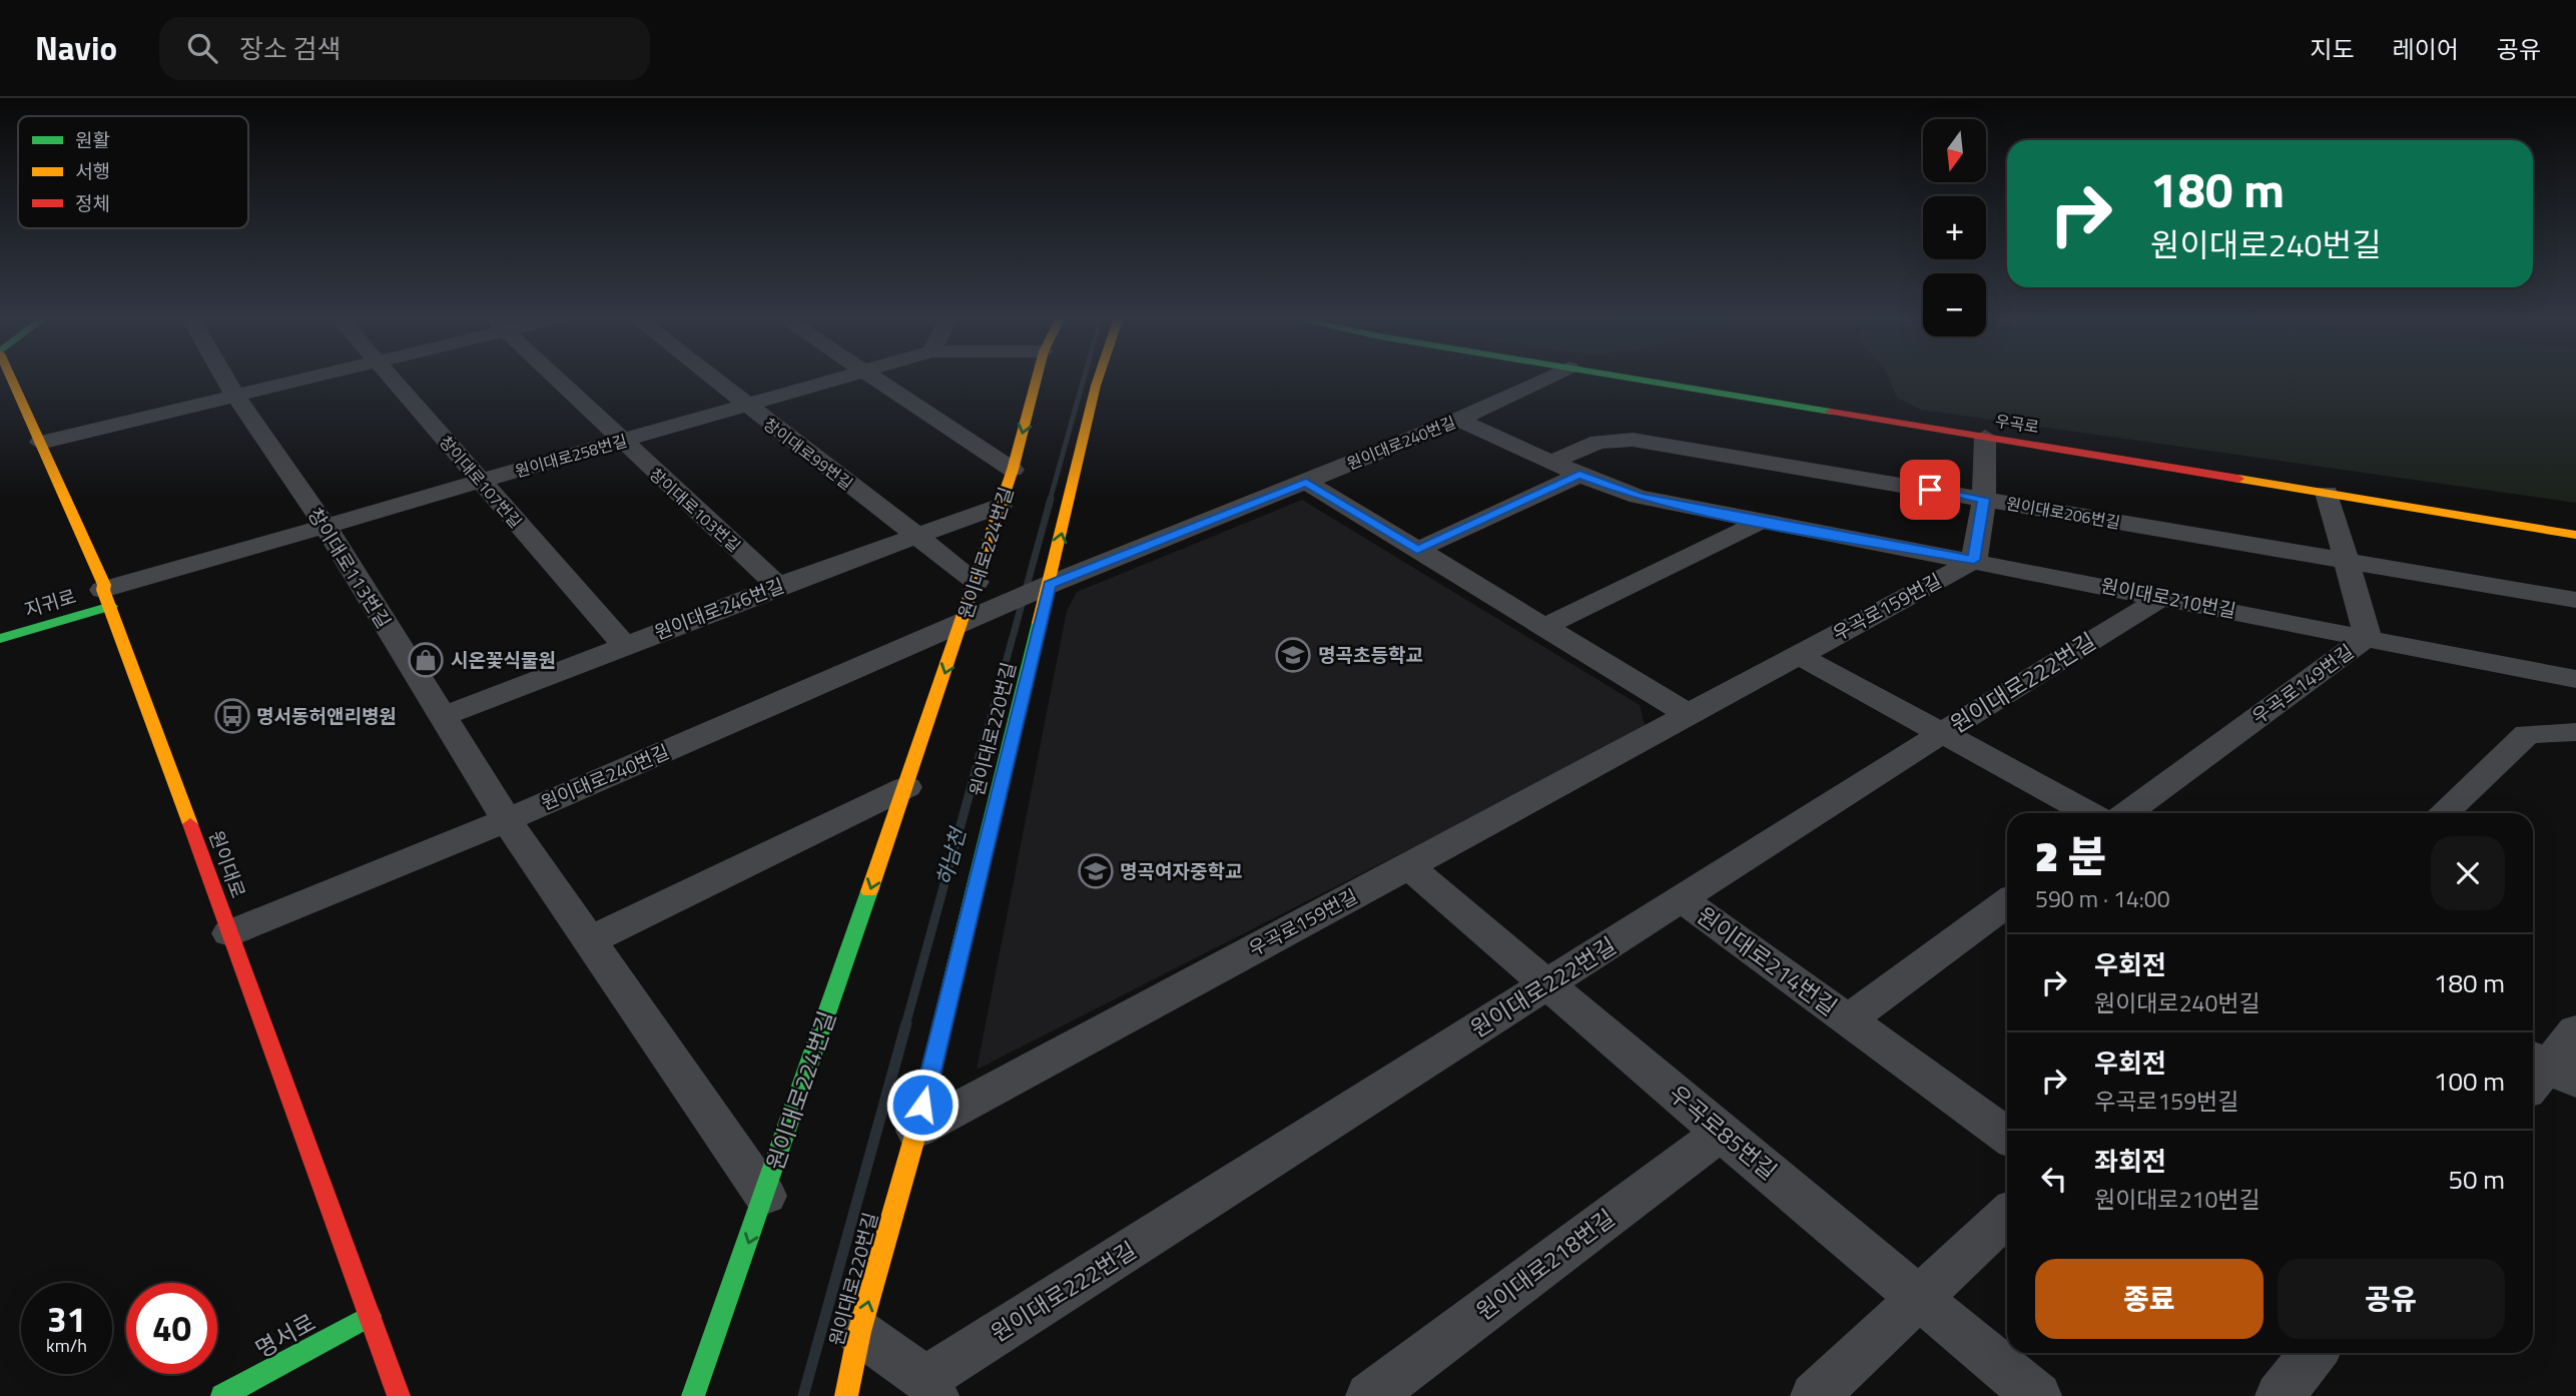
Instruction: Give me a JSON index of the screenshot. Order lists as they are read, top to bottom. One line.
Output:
{"streets":{"street":["우곡로","원이대로240번길","창이대로99번길","원이대로258번길","창이대로107번길","창이대로103번길","원이대로206번길","원이대로224번길","창이대로113번길","원이대로210번길","지귀로","우곡로159번길","원이대로246번길","원이대로222번길","우곡로149번길","원이대로220번길","원이대로","원이대로214번길","우곡로85번길","원이대로218번길","명서로"]},"crossings":[["우곡로","우곡로149번길"],["원이대로240번길","원이대로224번길"],["원이대로240번길","창이대로113번길"],["원이대로240번길","원이대로210번길"],["원이대로240번길","원이대로220번길"],["원이대로240번길","원이대로"],["창이대로99번길","원이대로258번길"],["창이대로99번길","원이대로224번길"],["창이대로99번길","원이대로246번길"],["원이대로258번길","창이대로107번길"],["원이대로258번길","창이대로103번길"],["원이대로258번길","창이대로113번길"],["원이대로258번길","지귀로"],["원이대로258번길","원이대로"],["창이대로107번길","원이대로246번길"],["창이대로103번길","원이대로246번길"],["원이대로206번길","원이대로210번길"],["원이대로206번길","우곡로149번길"],["원이대로224번길","창이대로113번길"],["원이대로224번길","원이대로246번길"],["창이대로113번길","원이대로246번길"],["원이대로210번길","우곡로159번길"],["원이대로210번길","원이대로222번길"],["원이대로210번길","우곡로149번길"],["지귀로","원이대로"],["우곡로159번길","원이대로220번길"],["우곡로159번길","우곡로85번길"],["원이대로222번길","원이대로214번길"],["원이대로222번길","우곡로85번길"],["원이대로","명서로"],["우곡로85번길","원이대로218번길"]],"one_way":["원이대로224번길","원이대로220번길"],"water":["하남천"],"places":{"school or university":["명곡초등학교","명곡여자중학교"],"shop":["시온꽃식물원"],"bus stop":["명서동허앤리병원"]},"legend":["원활","서행","정체"],"north":"bottom","page":{"header":"Navio","search":"장소 검색","nav":["지도","레이어","공유"],"map_buttons":["+","−"],"turn":["180 m","원이대로240번길"],"heading":["2 분","590 m · 14:00"],"list":[{"name":"우회전","note":"원이대로240번길","value":"180 m"},{"name":"우회전","note":"우곡로159번길","value":"100 m"},{"name":"좌회전","note":"원이대로210번길","value":"50 m"}],"buttons":["종료","공유"],"speed":"31 km/h","limit":"40"}}
